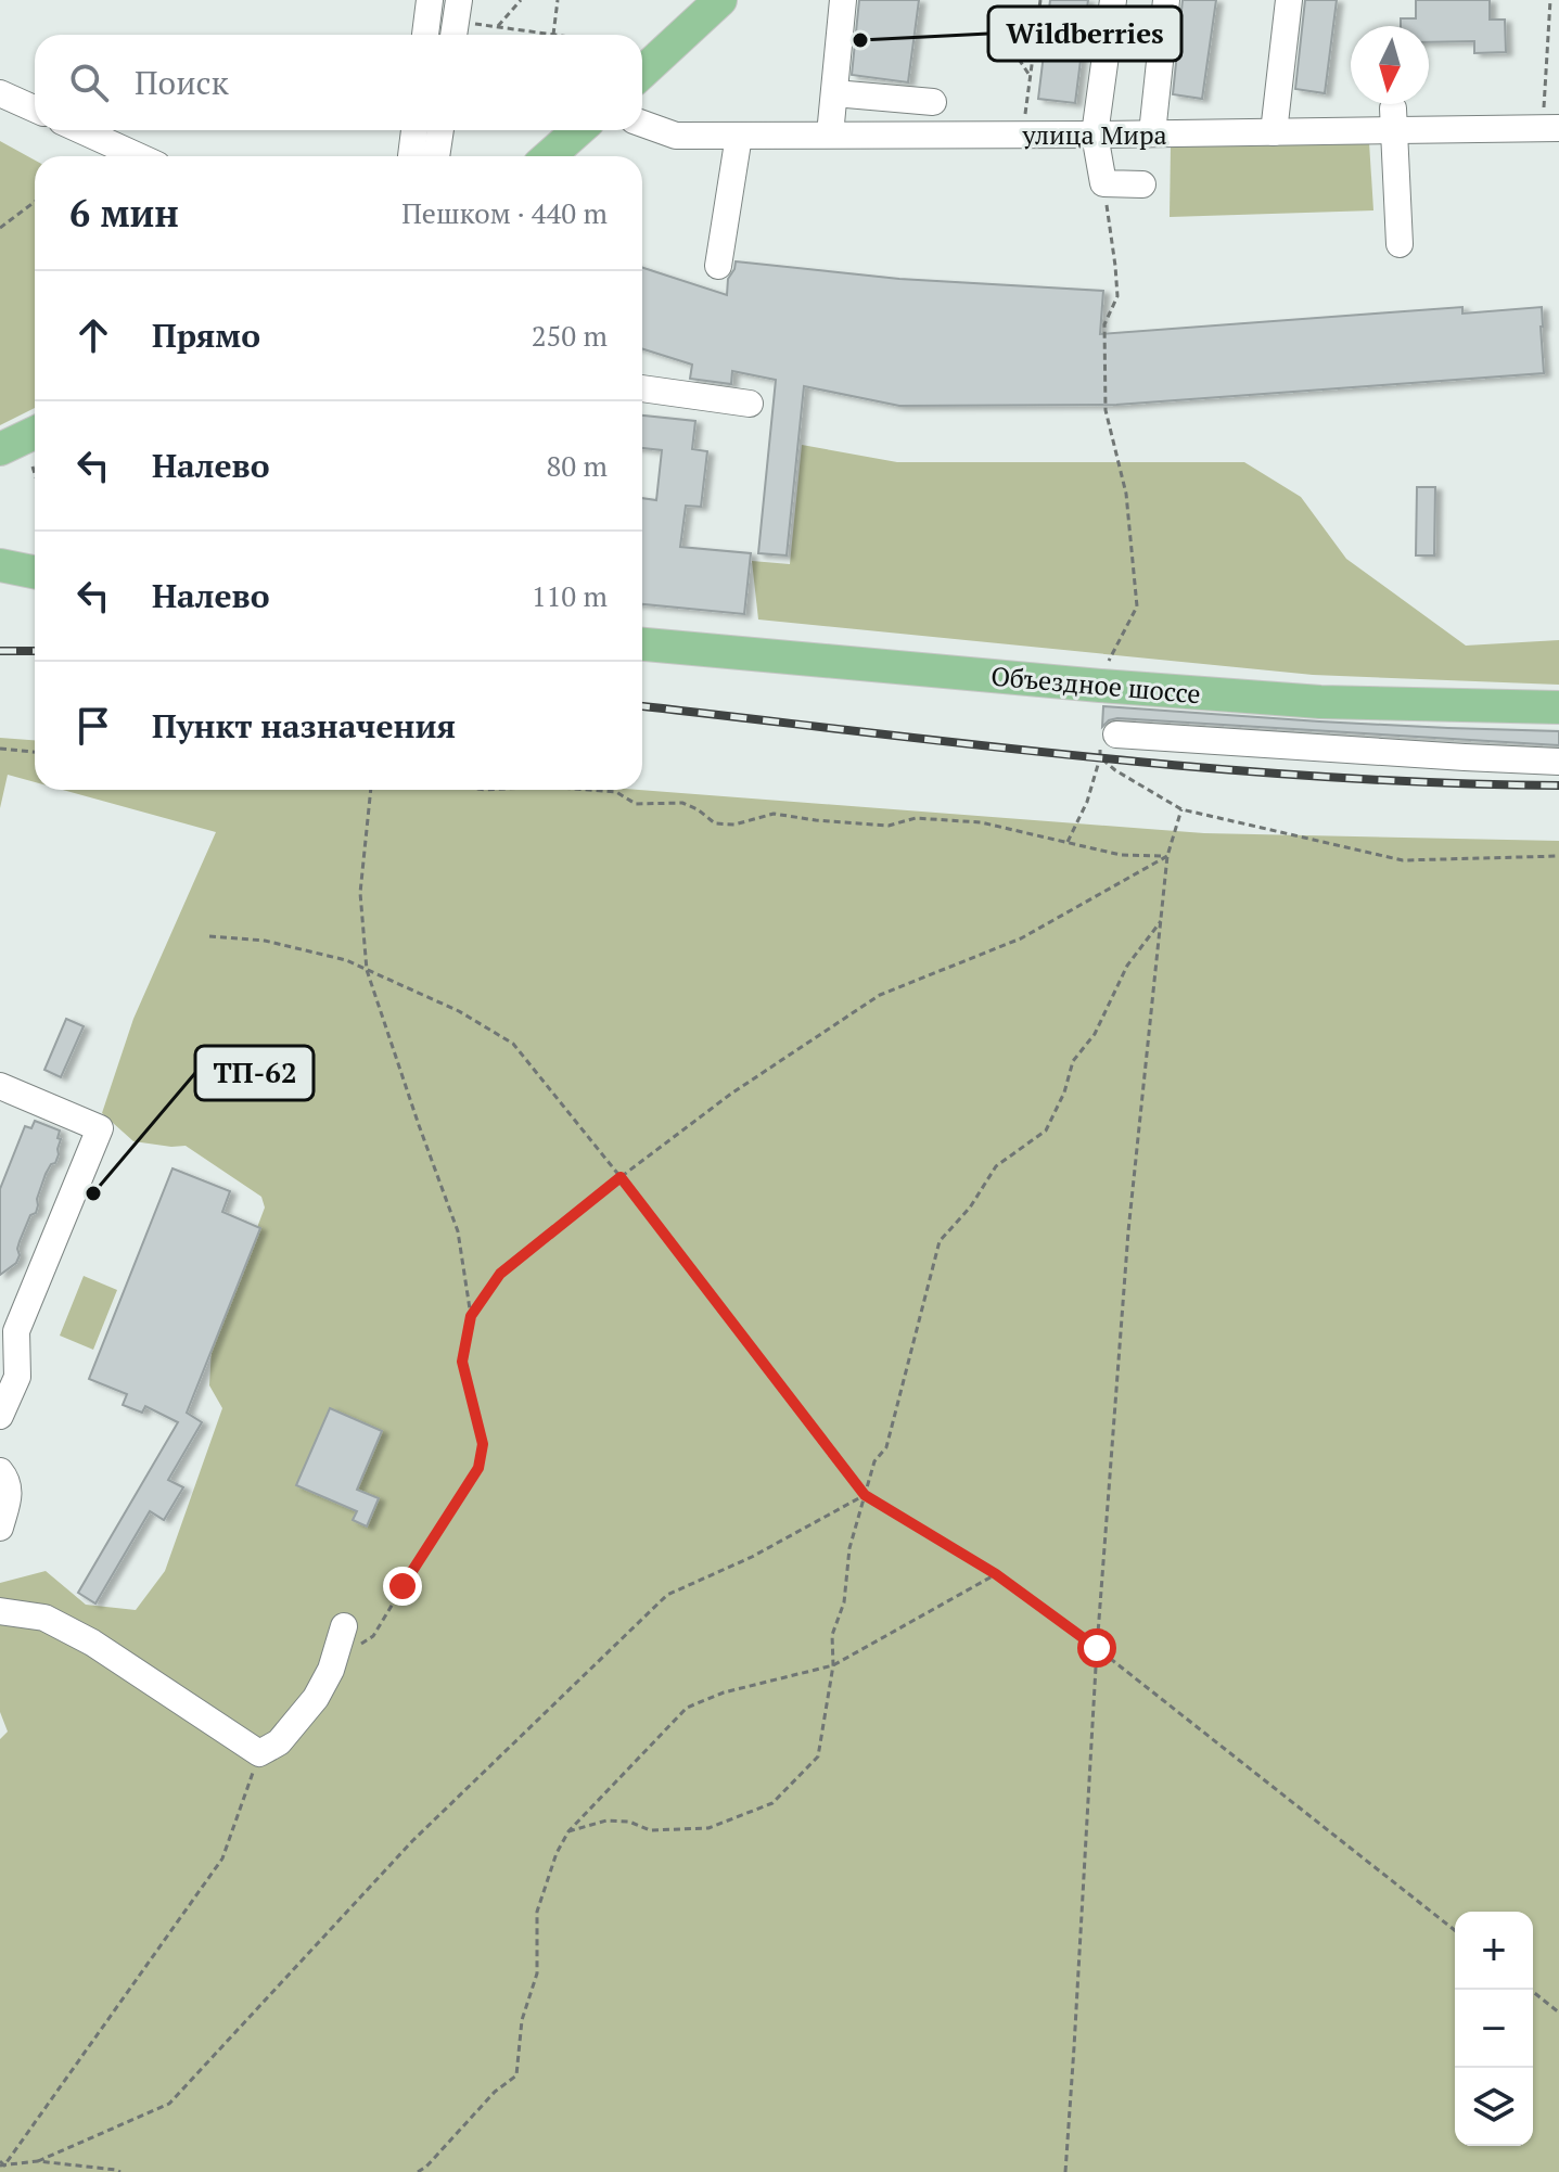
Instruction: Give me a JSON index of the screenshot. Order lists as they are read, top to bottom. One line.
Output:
{"streets":{"main road":["Объездное шоссе"],"street":["улица Мира"]},"places":["Wildberries","ТП-62"],"north":"bottom","page":{"search":"Поиск","heading":["6 мин","Пешком · 440 m"],"list":[["Прямо","250 m"],["Налево","80 m"],["Налево","110 m"],"Пункт назначения"],"map_buttons":["+","−"]}}
